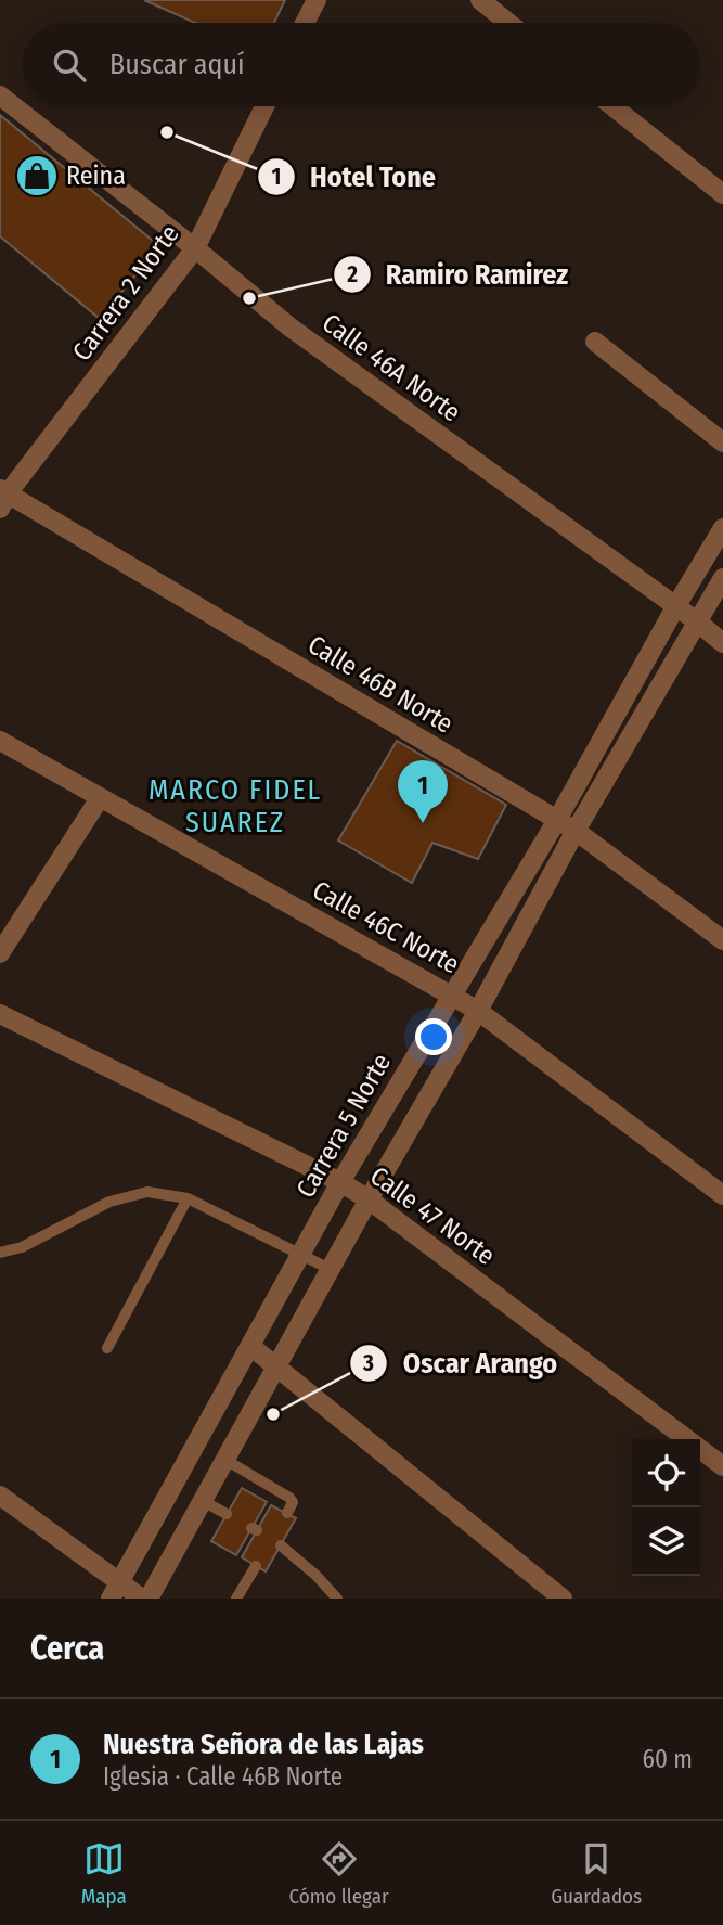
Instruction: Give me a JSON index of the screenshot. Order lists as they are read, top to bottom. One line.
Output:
{"streets":{"street":["Carrera 2 Norte","Calle 46A Norte","Calle 46B Norte","Calle 46C Norte","Carrera 5 Norte","Calle 47 Norte"]},"crossings":[["Carrera 2 Norte","Calle 46A Norte"],["Carrera 2 Norte","Calle 46B Norte"],["Calle 46A Norte","Carrera 5 Norte"],["Calle 46B Norte","Carrera 5 Norte"],["Calle 46C Norte","Carrera 5 Norte"],["Carrera 5 Norte","Calle 47 Norte"]],"districts":["MARCO FIDEL SUAREZ"],"places":{"other":["Hotel Tone","Ramiro Ramirez","Oscar Arango"],"shop":["Reina"]},"page":{"search":"Buscar aquí","pins":"1","heading":"Cerca","list":[{"mark":"1","name":"Nuestra Señora de las Lajas","note":"Iglesia · Calle 46B Norte","value":"60 m"}],"nav":["Mapa","Cómo llegar","Guardados"]}}
